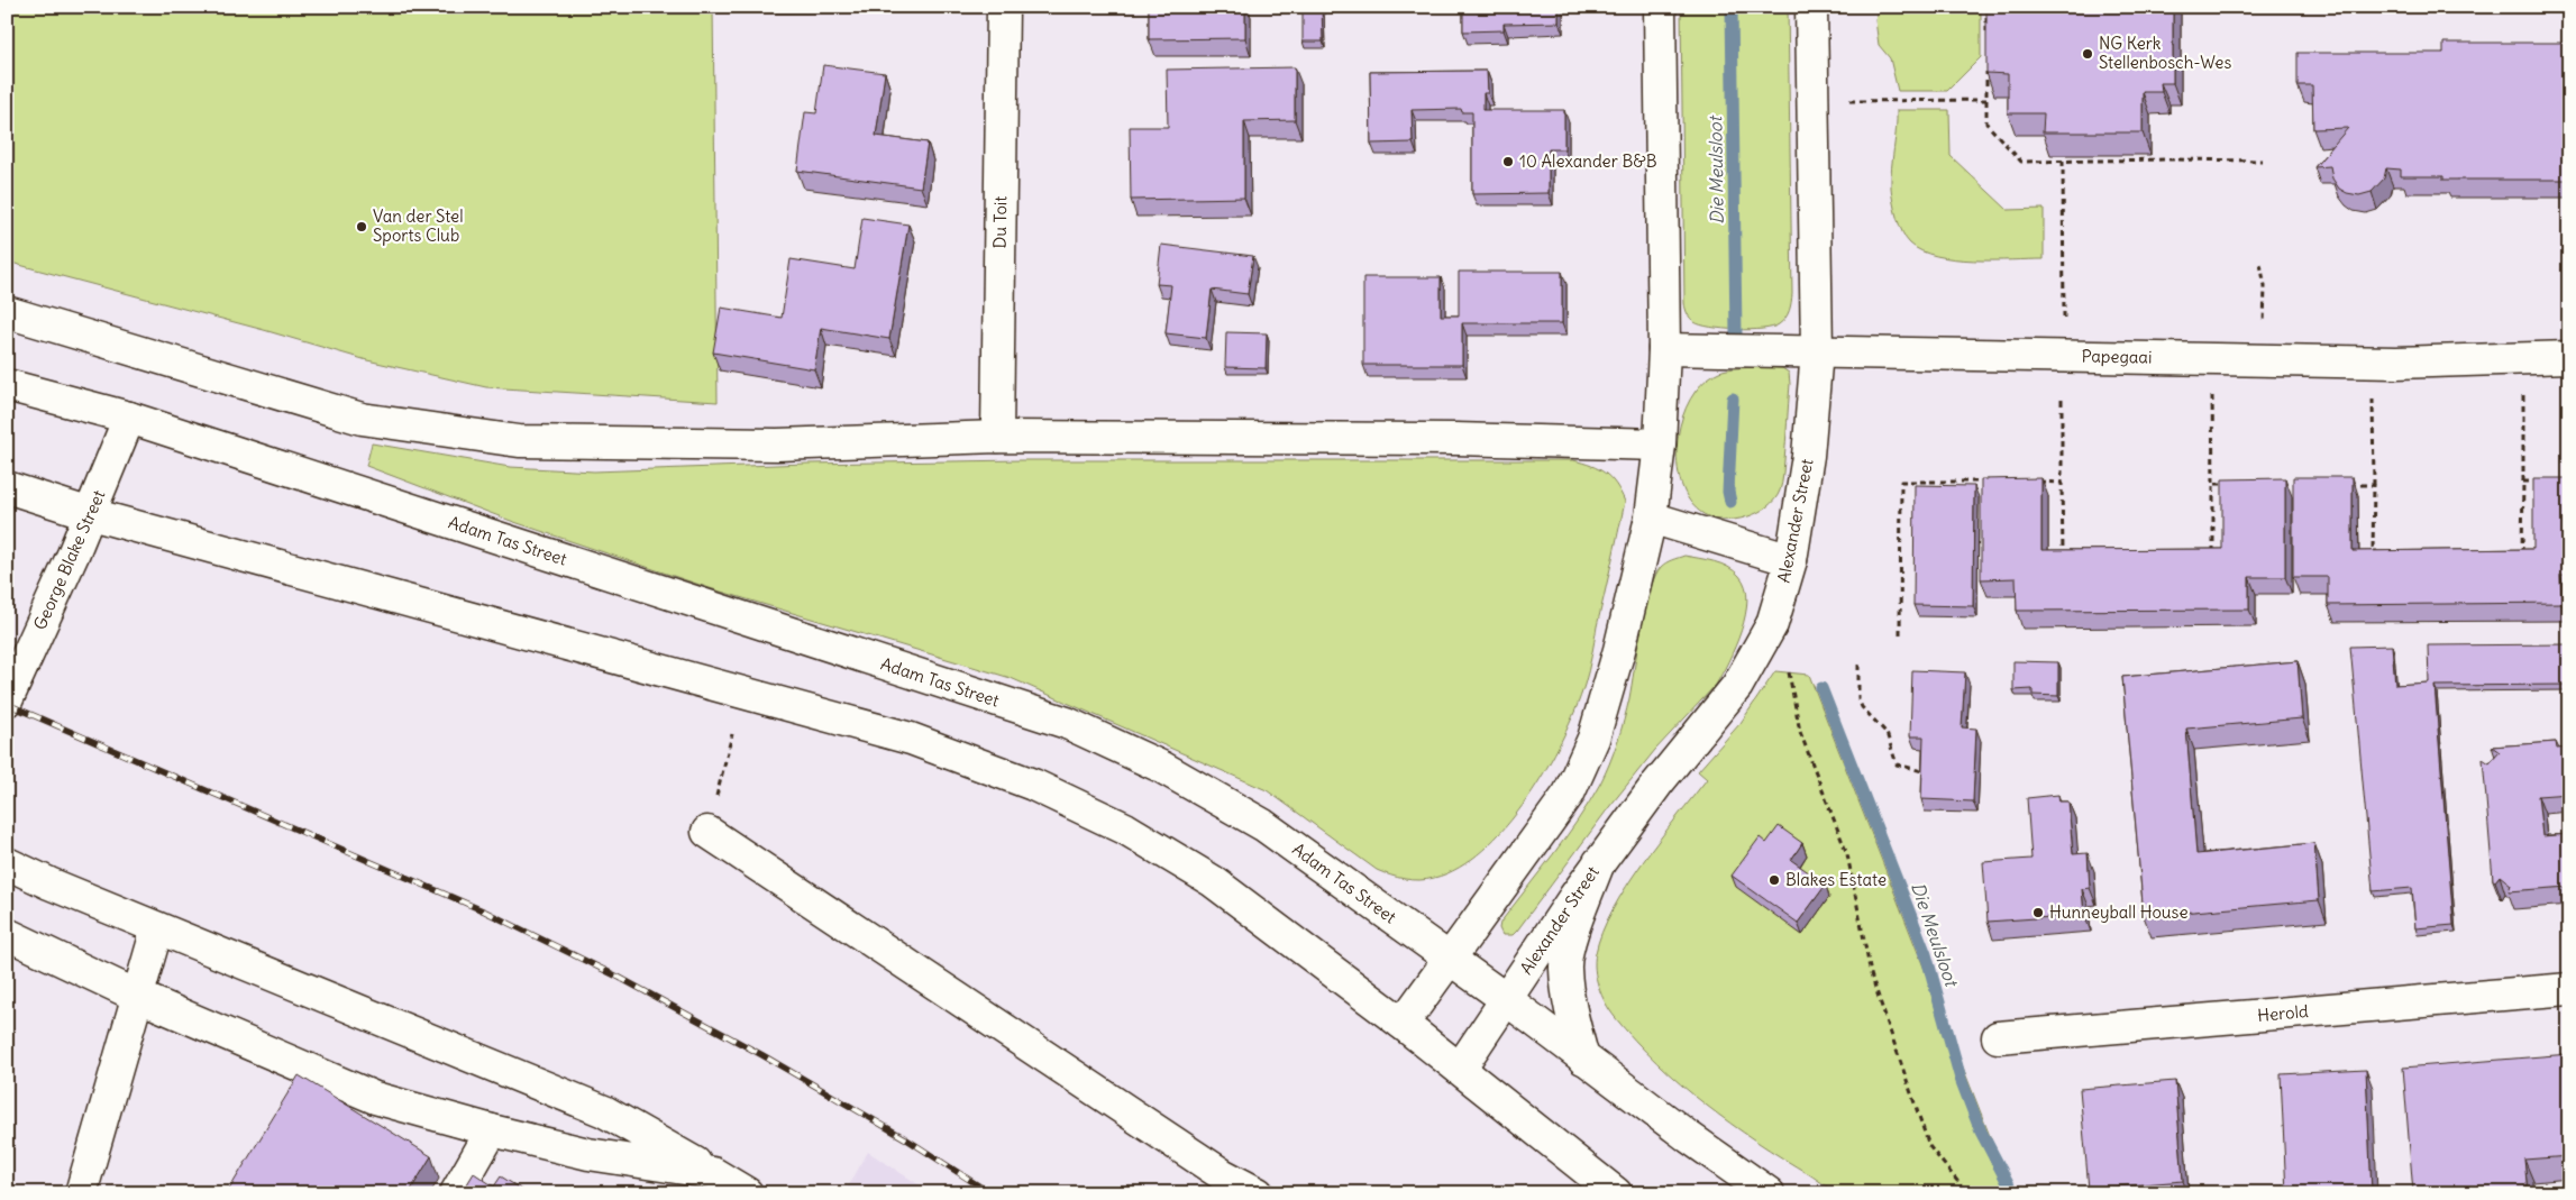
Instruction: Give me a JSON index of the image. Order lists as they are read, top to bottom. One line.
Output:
{"streets":{"street":["Du Toit","Papegaai","Alexander Street","Adam Tas Street","George Blake Street","Herold"]},"crossings":[["Papegaai","Alexander Street"],["Alexander Street","Adam Tas Street"],["Adam Tas Street","George Blake Street"]],"water":["Die Meulsloot"],"places":["NG Kerk Stellenbosch-Wes","10 Alexander B&B","Van der Stel Sports Club","Blakes Estate","Hunneyball House"]}
